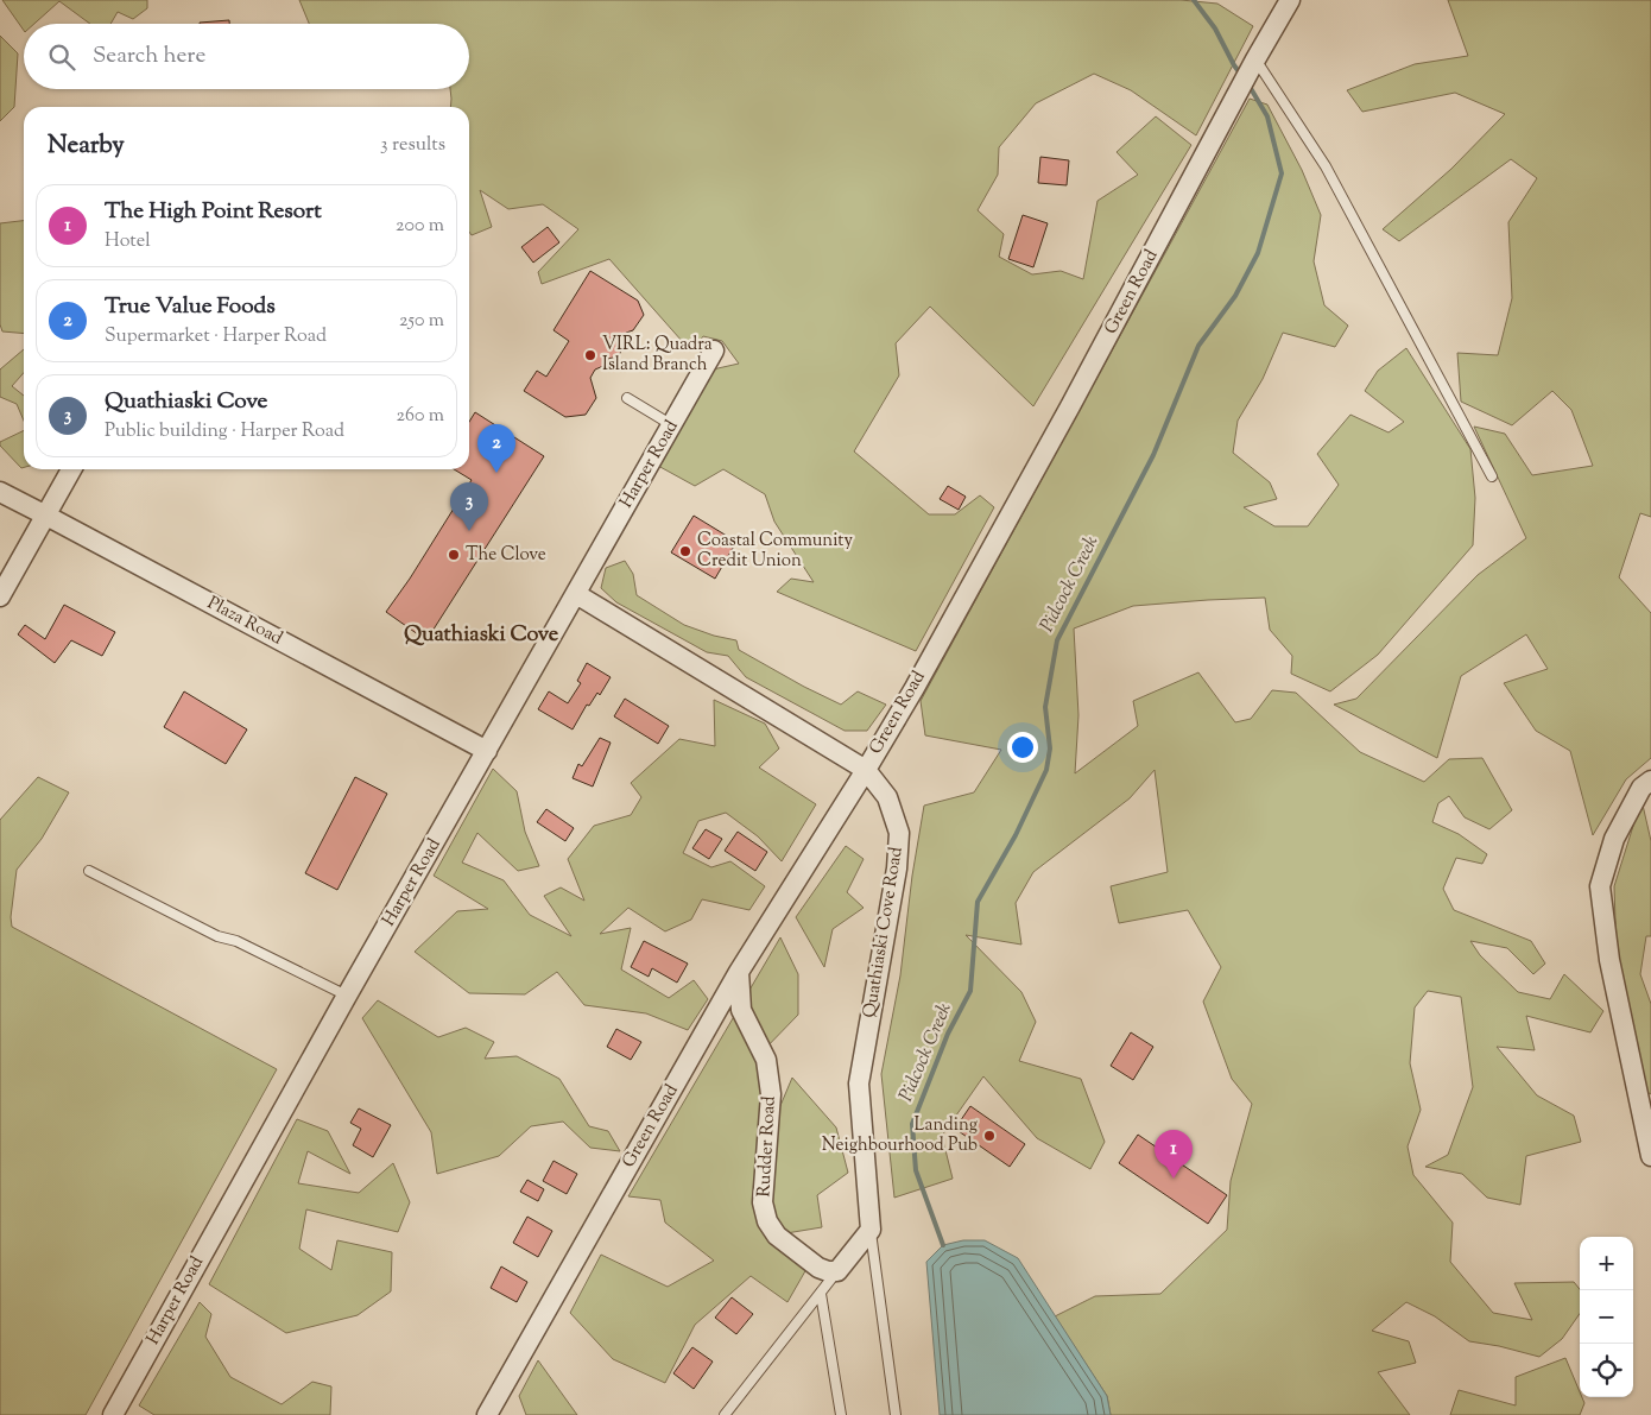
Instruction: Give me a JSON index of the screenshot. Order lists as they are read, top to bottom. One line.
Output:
{"streets":{"street":["Green Road","Harper Road","Plaza Road","Quathiaski Cove Road","Rudder Road"]},"crossings":[["Green Road","Quathiaski Cove Road"],["Green Road","Rudder Road"],["Harper Road","Plaza Road"],["Harper Road","Quathiaski Cove Road"]],"districts":["Quathiaski Cove"],"water":["Pidcock Creek"],"places":["VIRL: Quadra Island Branch","Coastal Community Credit Union","The Clove","Landing Neighbourhood Pub"],"page":{"search":"Search here","heading":["Nearby","3 results"],"list":[{"mark":"1","name":"The High Point Resort","note":"Hotel","value":"200 m"},{"mark":"2","name":"True Value Foods","note":"Supermarket · Harper Road","value":"250 m"},{"mark":"3","name":"Quathiaski Cove","note":"Public building · Harper Road","value":"260 m"}],"pins":["2","3","1"],"map_buttons":["+","−"]}}
